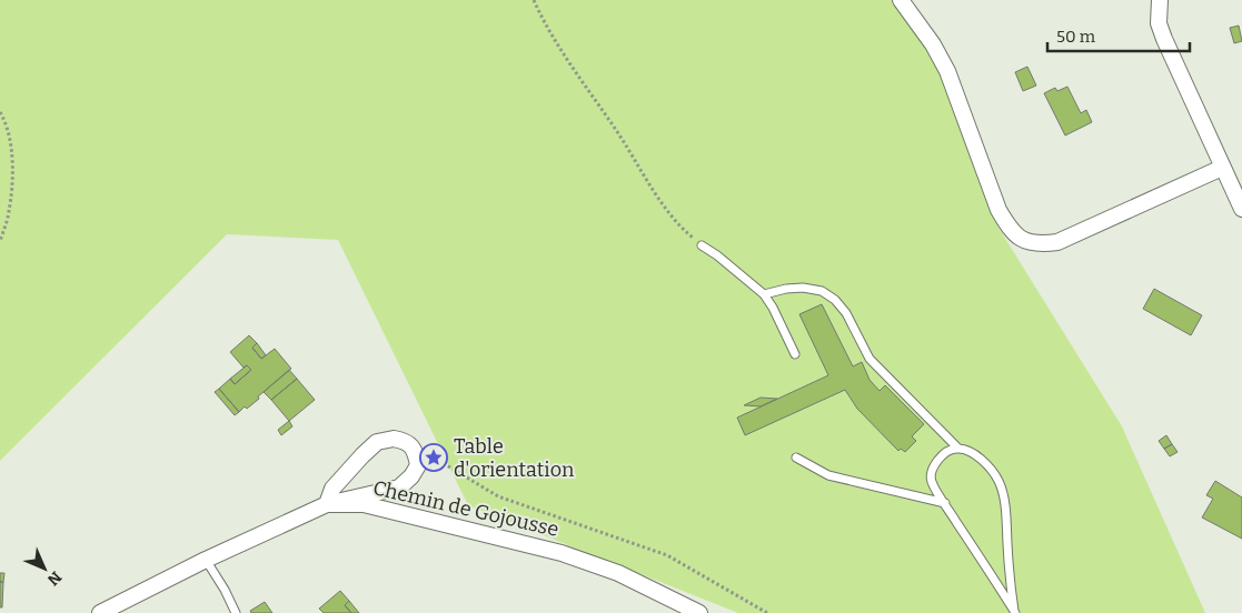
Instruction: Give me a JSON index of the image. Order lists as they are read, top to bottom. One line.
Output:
{"streets":{"street":["Chemin de Gojousse"]},"places":{"place":["Table d'orientation"]},"scale_bar":"50 m","north":"bottom right"}
